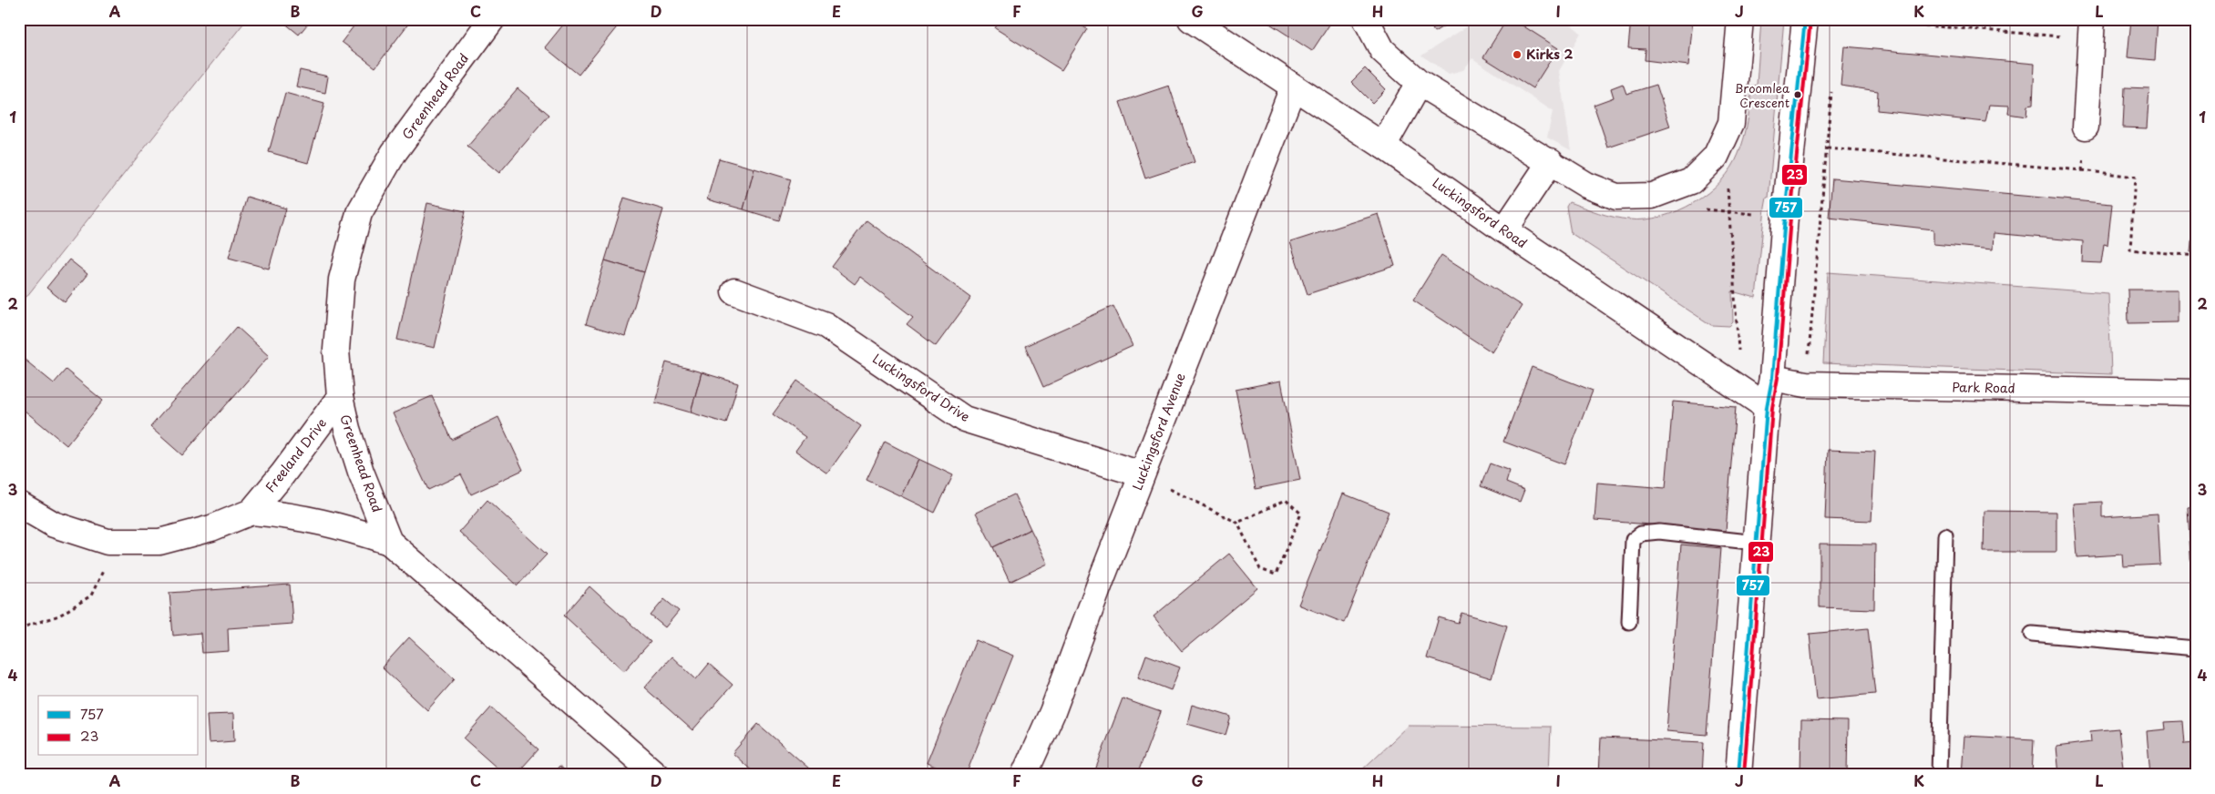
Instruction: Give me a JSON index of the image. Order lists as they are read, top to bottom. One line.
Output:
{"streets":{"street":["Greenhead Road","Luckingsford Road","Luckingsford Drive","Park Road","Luckingsford Avenue","Freeland Drive"]},"crossings":[["Greenhead Road","Freeland Drive"],["Luckingsford Road","Luckingsford Avenue"],["Luckingsford Drive","Luckingsford Avenue"]],"places":["Kirks 2","Broomlea Crescent"],"lines":["transit line 757","transit line 23"],"legend":["757","23"],"grid":{"columns":["A","B","C","D","E","F","G","H","I","J","K","L"],"rows":["1","2","3","4"]}}
